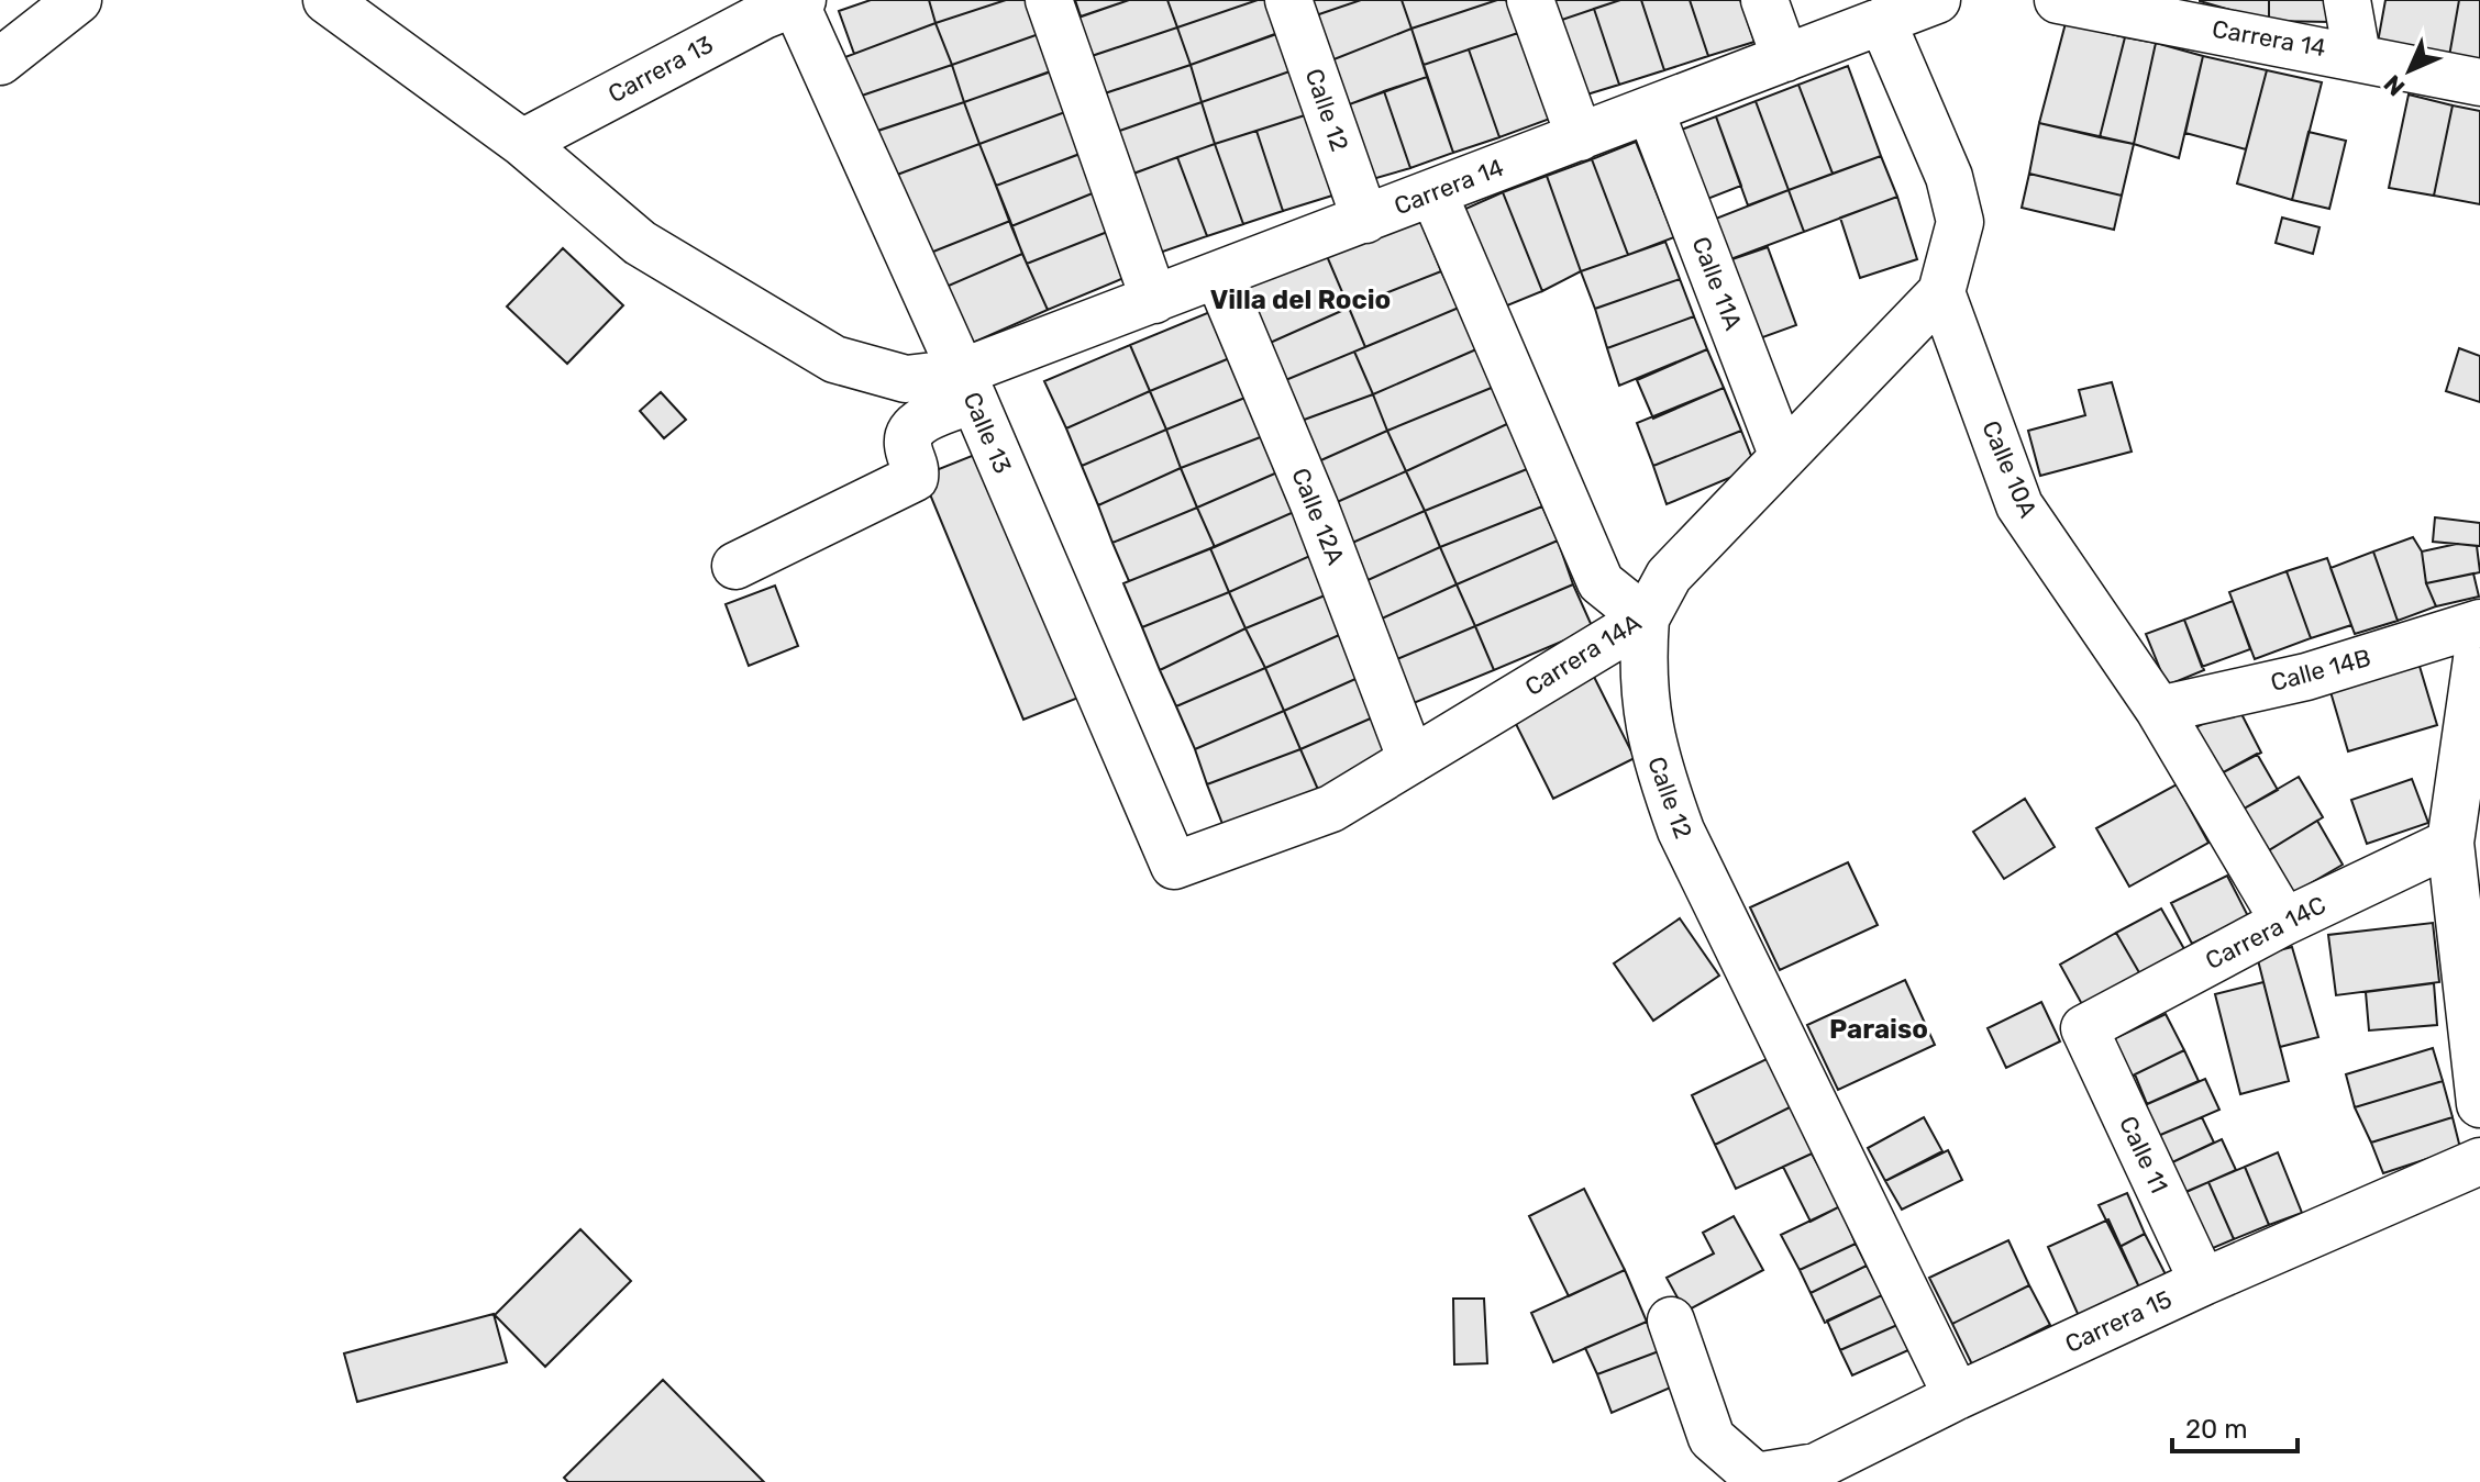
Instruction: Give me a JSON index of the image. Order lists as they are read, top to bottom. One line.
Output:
{"streets":{"street":["Carrera 14","Carrera 13","Calle 12","Calle 11A","Calle 13","Calle 10A","Calle 12A","Carrera 14A","Calle 14B","Carrera 14C","Calle 11","Carrera 15"]},"crossings":[["Carrera 14","Calle 12"],["Carrera 14","Calle 11A"],["Carrera 14","Calle 13"],["Carrera 14","Calle 12A"],["Carrera 13","Calle 13"],["Calle 12","Carrera 14A"],["Calle 12","Carrera 15"],["Calle 11A","Carrera 14A"],["Calle 13","Carrera 14A"],["Calle 10A","Carrera 14A"],["Calle 10A","Calle 14B"],["Calle 10A","Carrera 14C"],["Calle 12A","Carrera 14A"],["Carrera 14C","Calle 11"],["Calle 11","Carrera 15"]],"districts":["Villa del Rocio","Paraiso"],"scale_bar":"20 m","north":"bottom left"}
